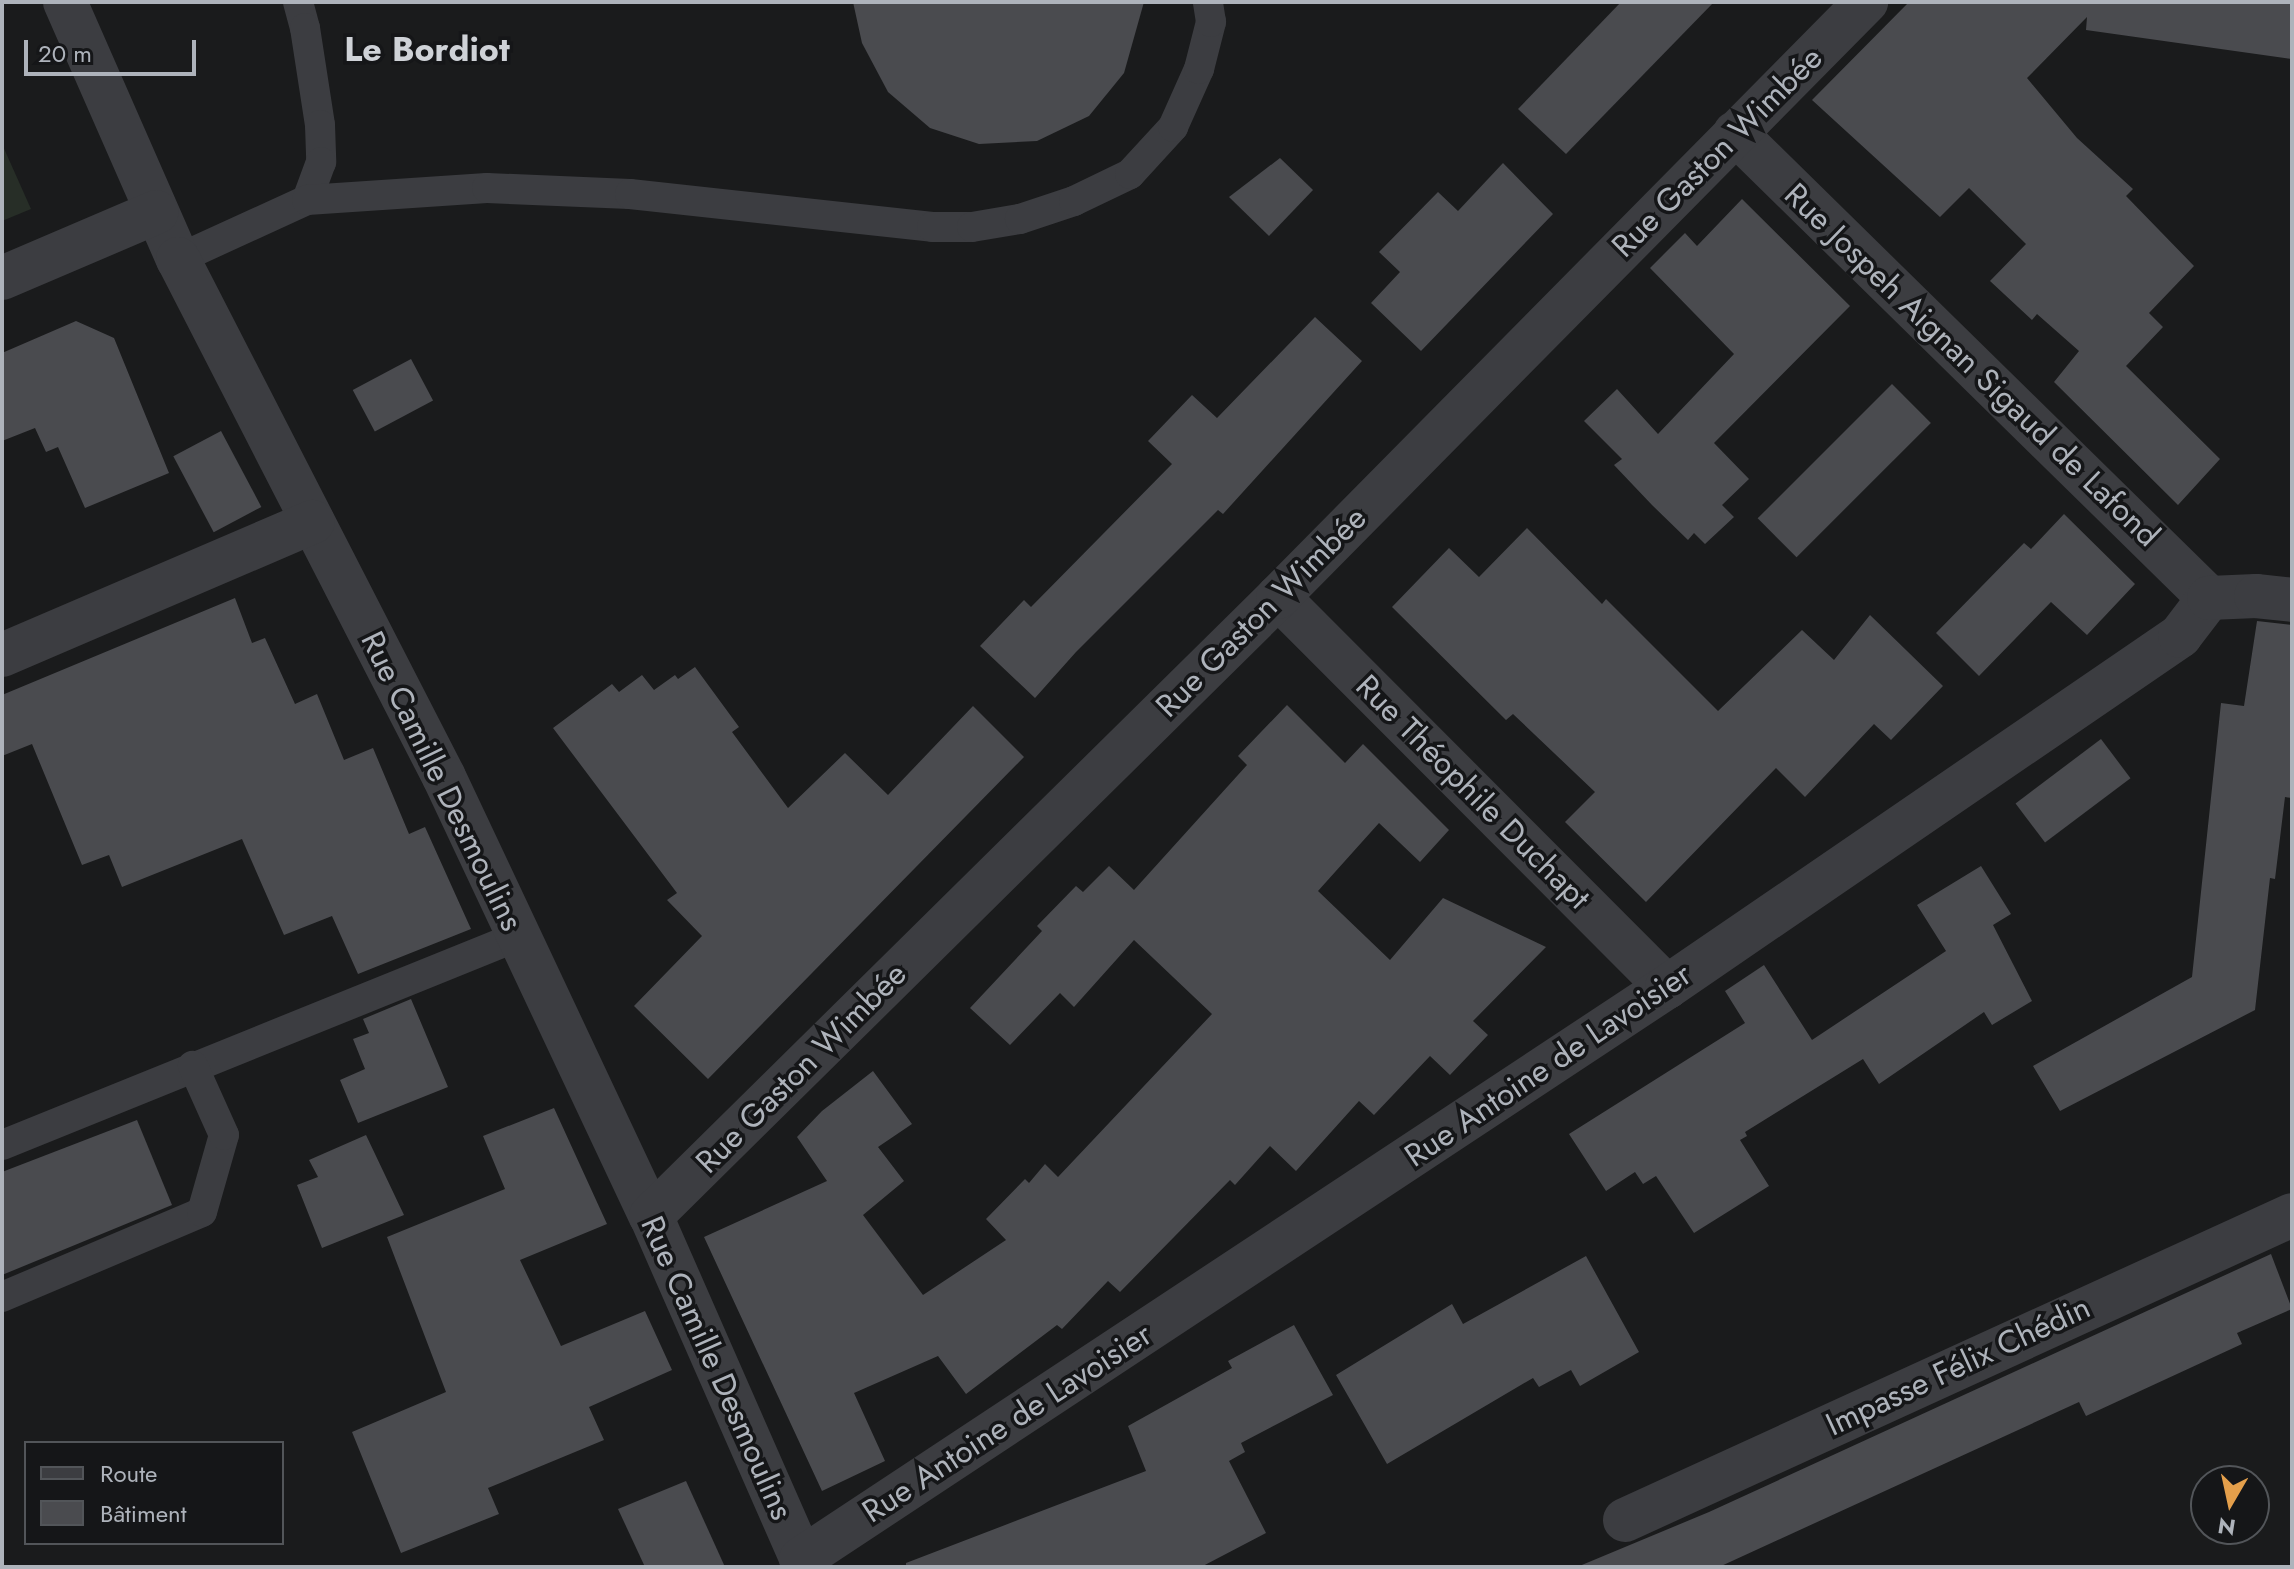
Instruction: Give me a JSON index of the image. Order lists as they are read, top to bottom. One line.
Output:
{"streets":{"street":["Rue Gaston Wimbée","Rue Jospeh Aignan Sigaud de Lafond","Rue Camille Desmoulins","Rue Théophile Duchapt","Rue Antoine de Lavoisier","Impasse Félix Chédin"]},"crossings":[["Rue Gaston Wimbée","Rue Jospeh Aignan Sigaud de Lafond"],["Rue Gaston Wimbée","Rue Camille Desmoulins"],["Rue Gaston Wimbée","Rue Théophile Duchapt"],["Rue Jospeh Aignan Sigaud de Lafond","Rue Antoine de Lavoisier"],["Rue Camille Desmoulins","Rue Antoine de Lavoisier"],["Rue Théophile Duchapt","Rue Antoine de Lavoisier"]],"districts":["Le Bordiot"],"legend":["Route","Bâtiment"],"scale_bar":"20 m","north":"bottom"}
